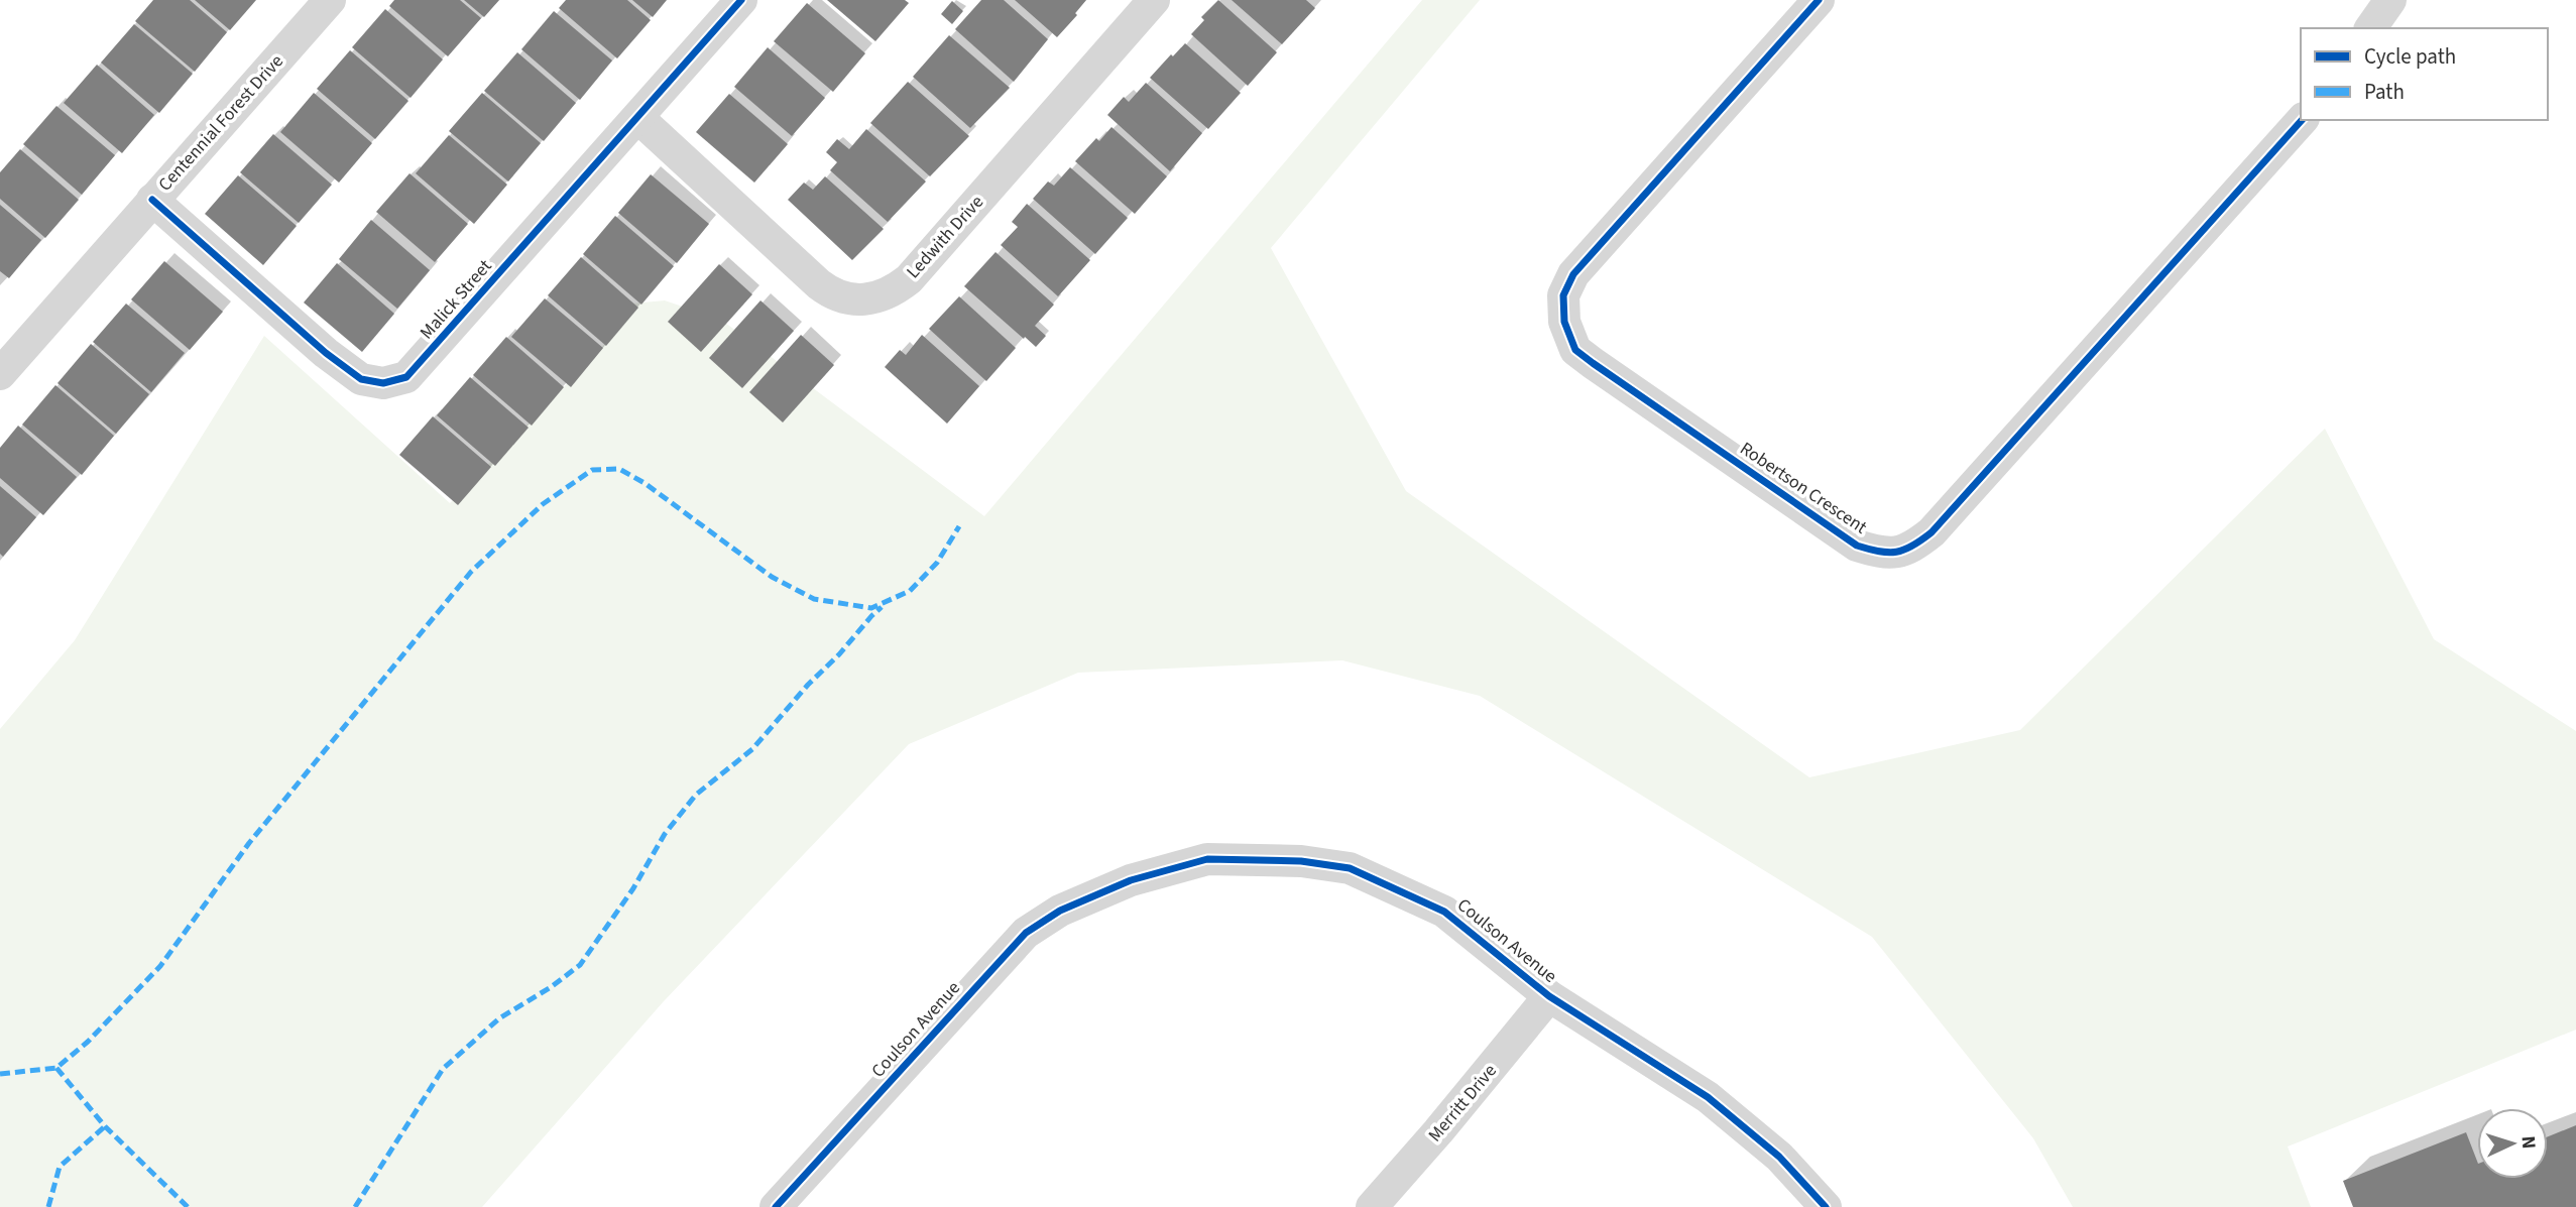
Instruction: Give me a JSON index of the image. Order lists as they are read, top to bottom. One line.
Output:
{"streets":{"street":["Centennial Forest Drive","Ledwith Drive","Malick Street","Robertson Crescent","Coulson Avenue","Merritt Drive"]},"crossings":[["Centennial Forest Drive","Malick Street"],["Ledwith Drive","Malick Street"],["Coulson Avenue","Merritt Drive"]],"legend":["Cycle path","Path"],"north":"right"}
